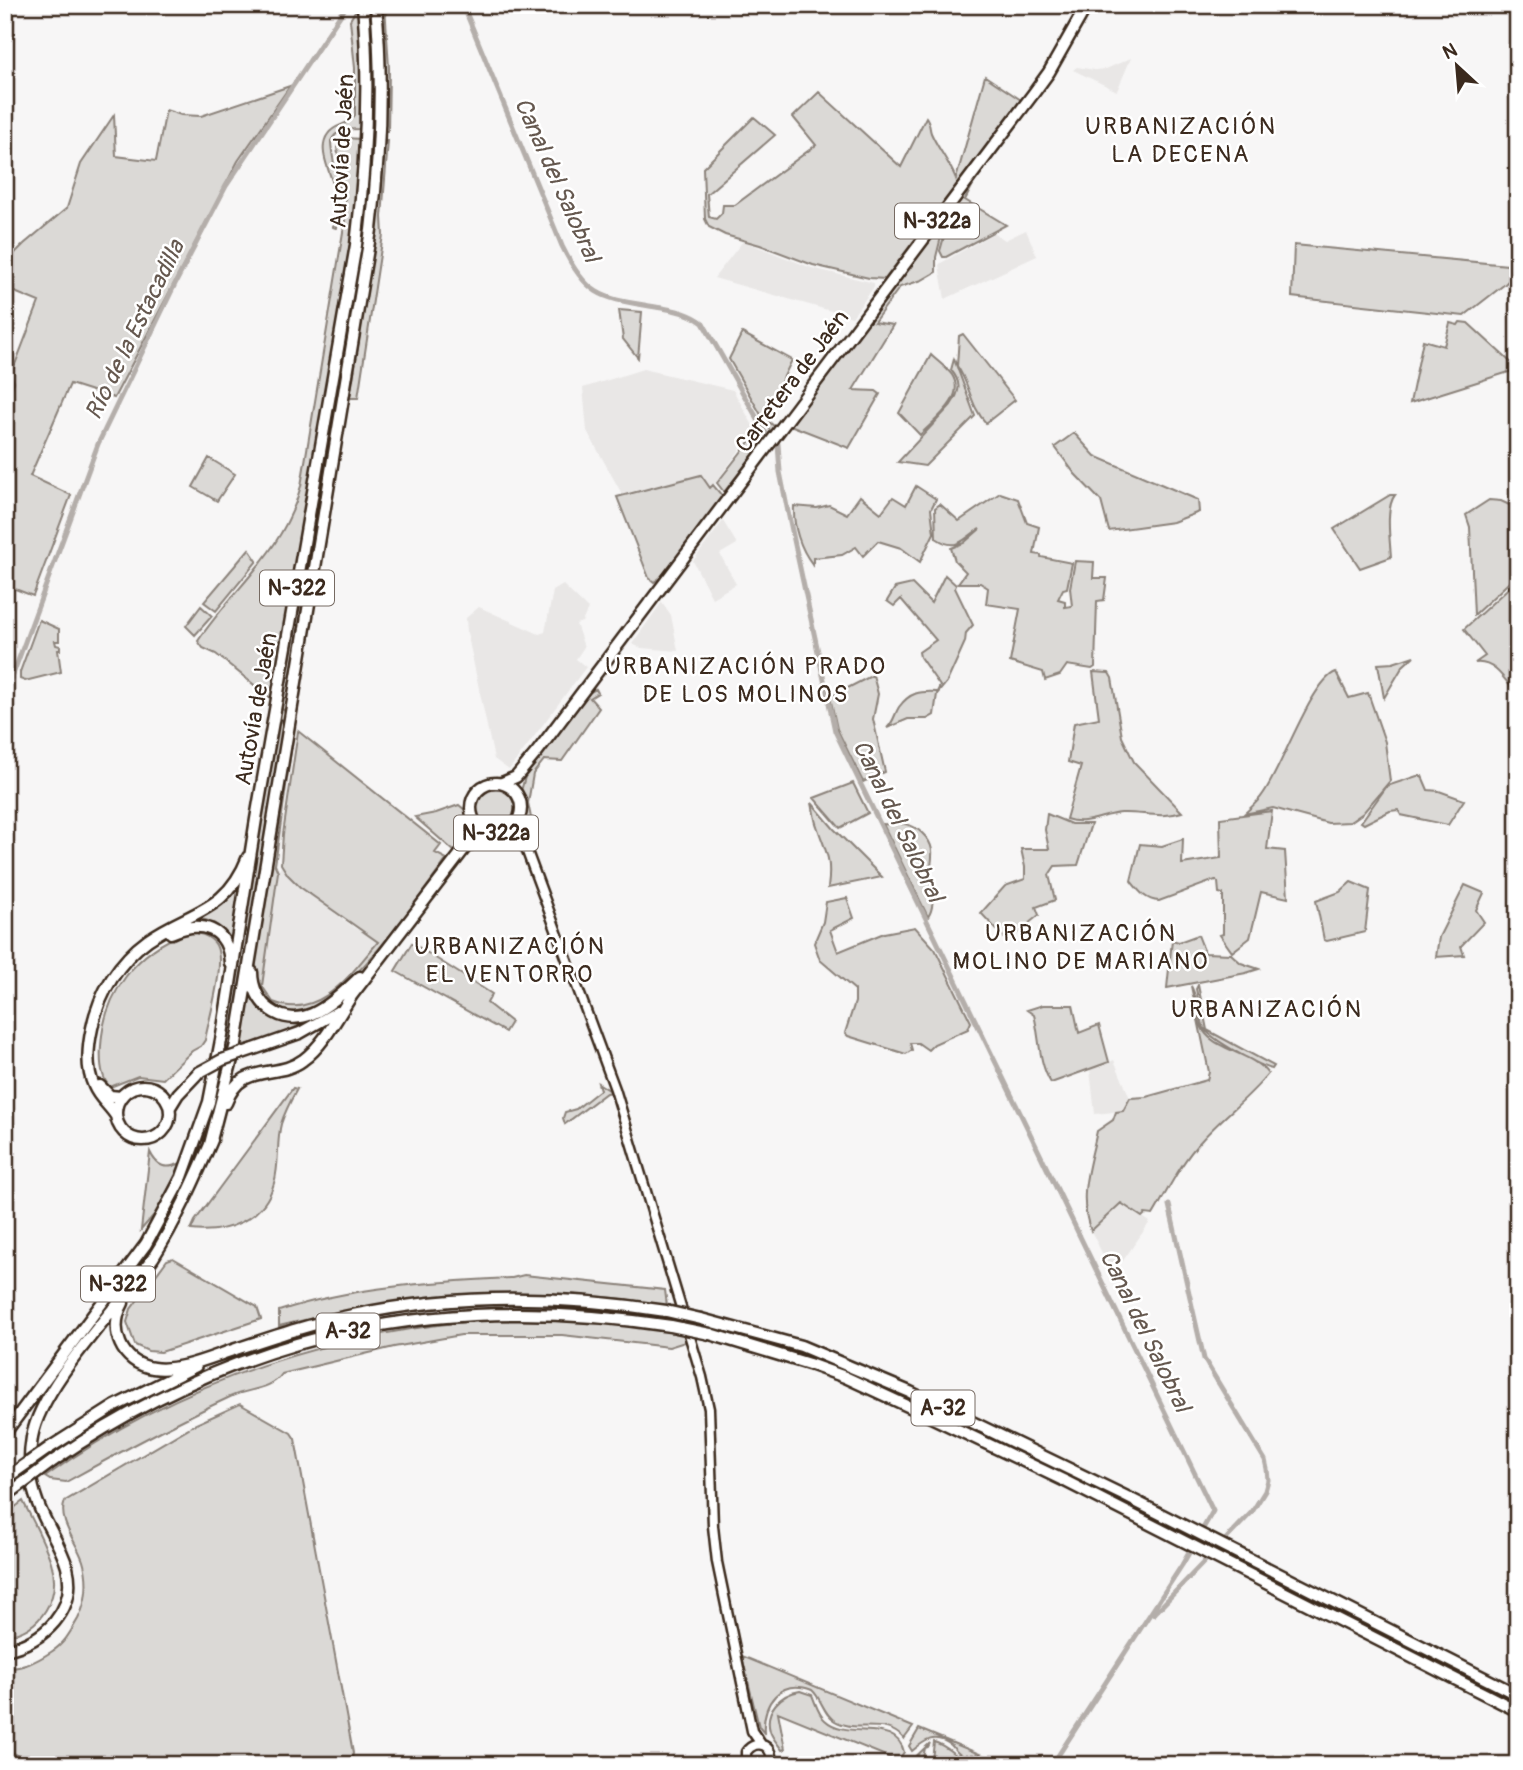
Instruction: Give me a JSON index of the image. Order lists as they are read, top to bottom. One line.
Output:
{"streets":{"highway":["Autovía de Jaén","N-322a","Carretera de Jaén","N-322","A-32"]},"crossings":[["Autovía de Jaén","N-322"],["N-322a","Carretera de Jaén"]],"districts":["URBANIZACIÓN LA DECENA","URBANIZACIÓN PRADO DE LOS MOLINOS","URBANIZACIÓN MOLINO DE MARIANO","URBANIZACIÓN EL VENTORRO","URBANIZACIÓN"],"water":["Canal del Salobral","Río de la Estacadilla"],"north":"top left"}
